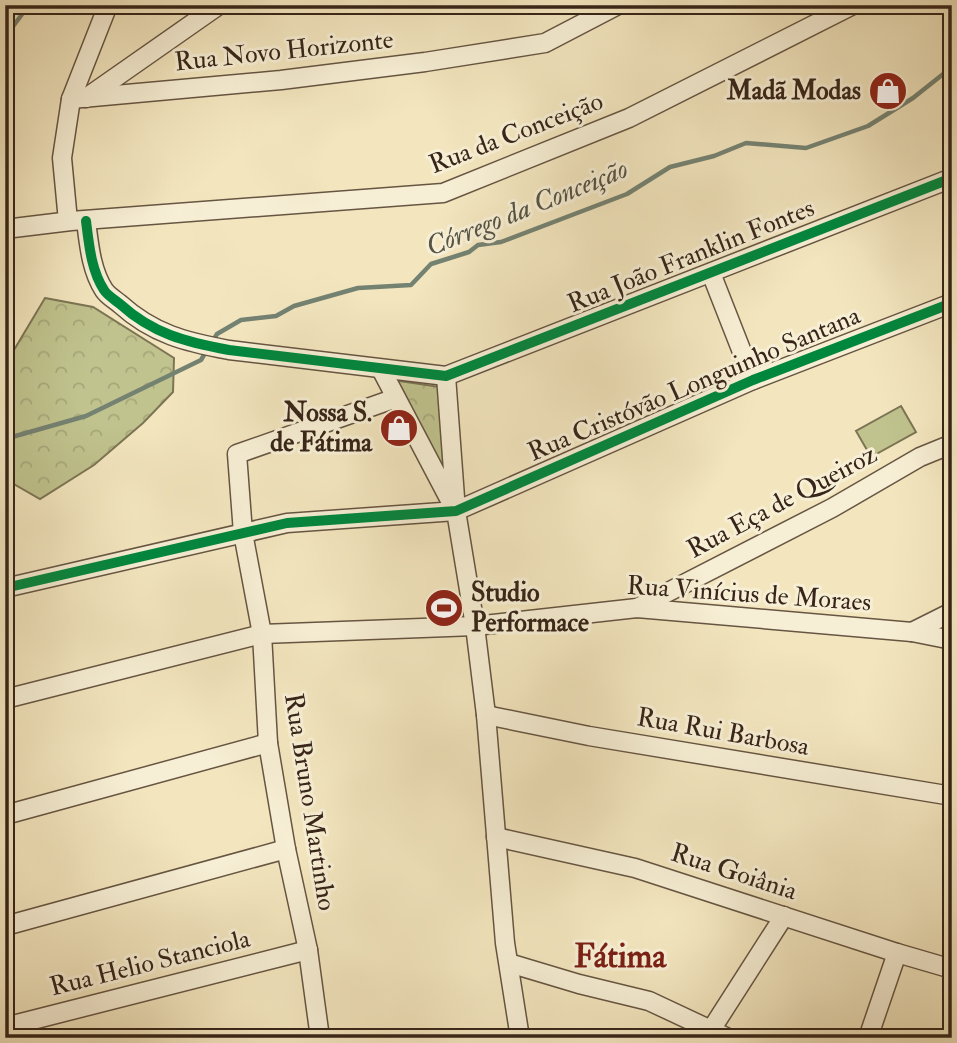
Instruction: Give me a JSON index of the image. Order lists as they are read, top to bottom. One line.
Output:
{"streets":{"street":["Rua Novo Horizonte","Rua da Conceição","Rua João Franklin Fontes","Rua Cristóvão Longuinho Santana","Rua Eça de Queiroz","Rua Vinícius de Moraes","Rua Rui Barbosa","Rua Bruno Martinho","Rua Goiânia","Rua Helio Stanciola"]},"crossings":[["Rua Cristóvão Longuinho Santana","Rua Bruno Martinho"],["Rua Eça de Queiroz","Rua Vinícius de Moraes"],["Rua Vinícius de Moraes","Rua Bruno Martinho"],["Rua Bruno Martinho","Rua Helio Stanciola"]],"districts":["Fátima"],"water":["Córrego da Conceição"],"places":{"shop":["Madã Modas","Nossa S. de Fátima"],"sports":["Studio Performace"]}}
